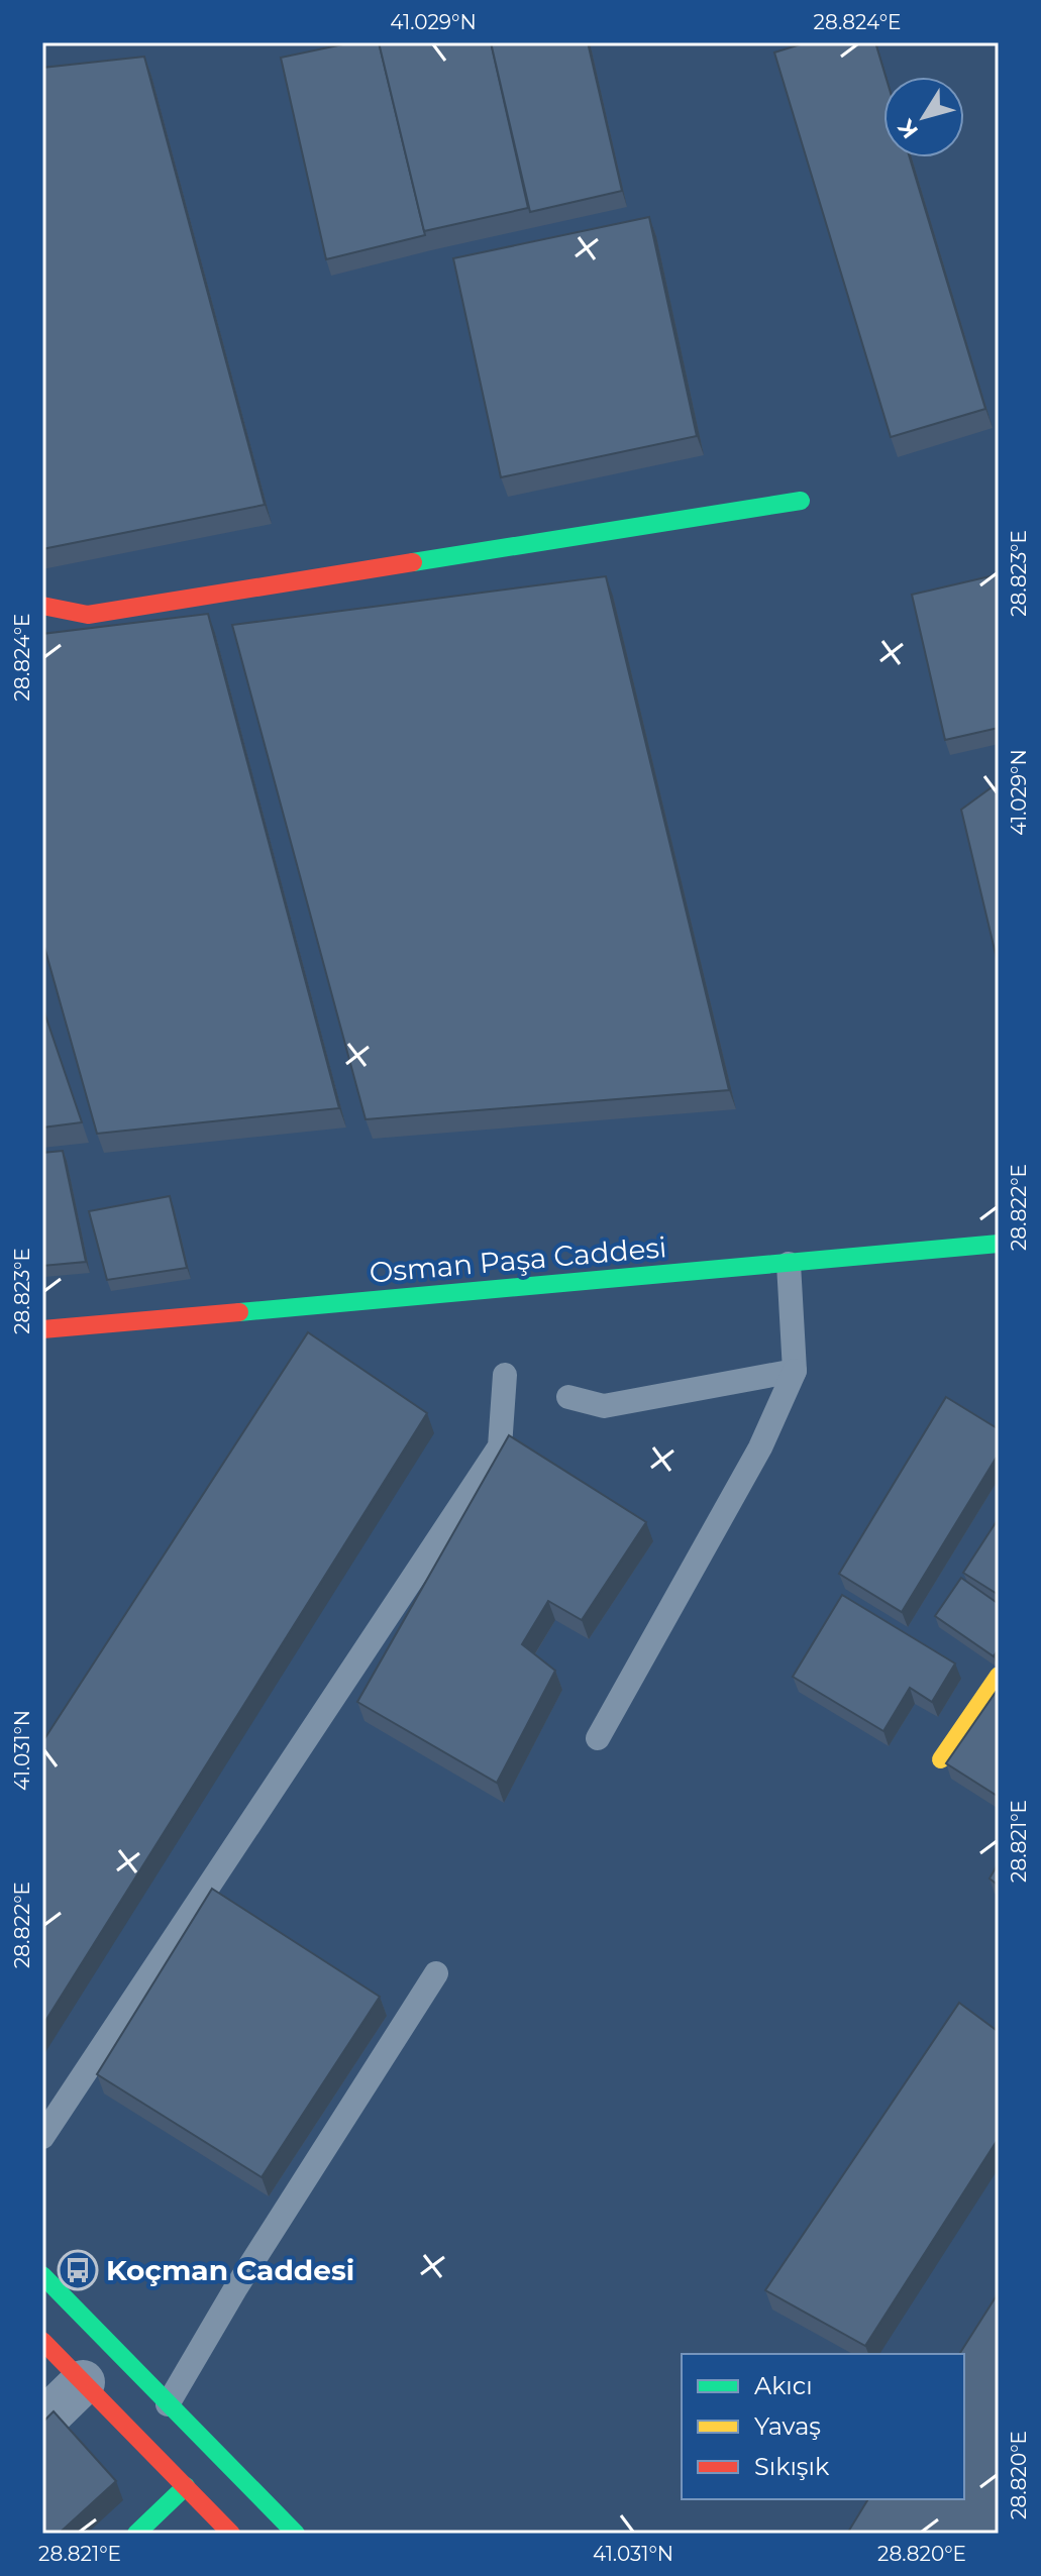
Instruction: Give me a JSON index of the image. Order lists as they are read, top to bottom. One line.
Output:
{"streets":{"street":["Osman Paşa Caddesi"]},"places":{"bus stop":["Koçman Caddesi"]},"legend":["Akıcı","Yavaş","Sıkışık"],"north":"bottom left","coordinates":["41.029°N","28.824°E","28.823°E","28.822°E","41.031°N","28.821°E","28.820°E"]}
